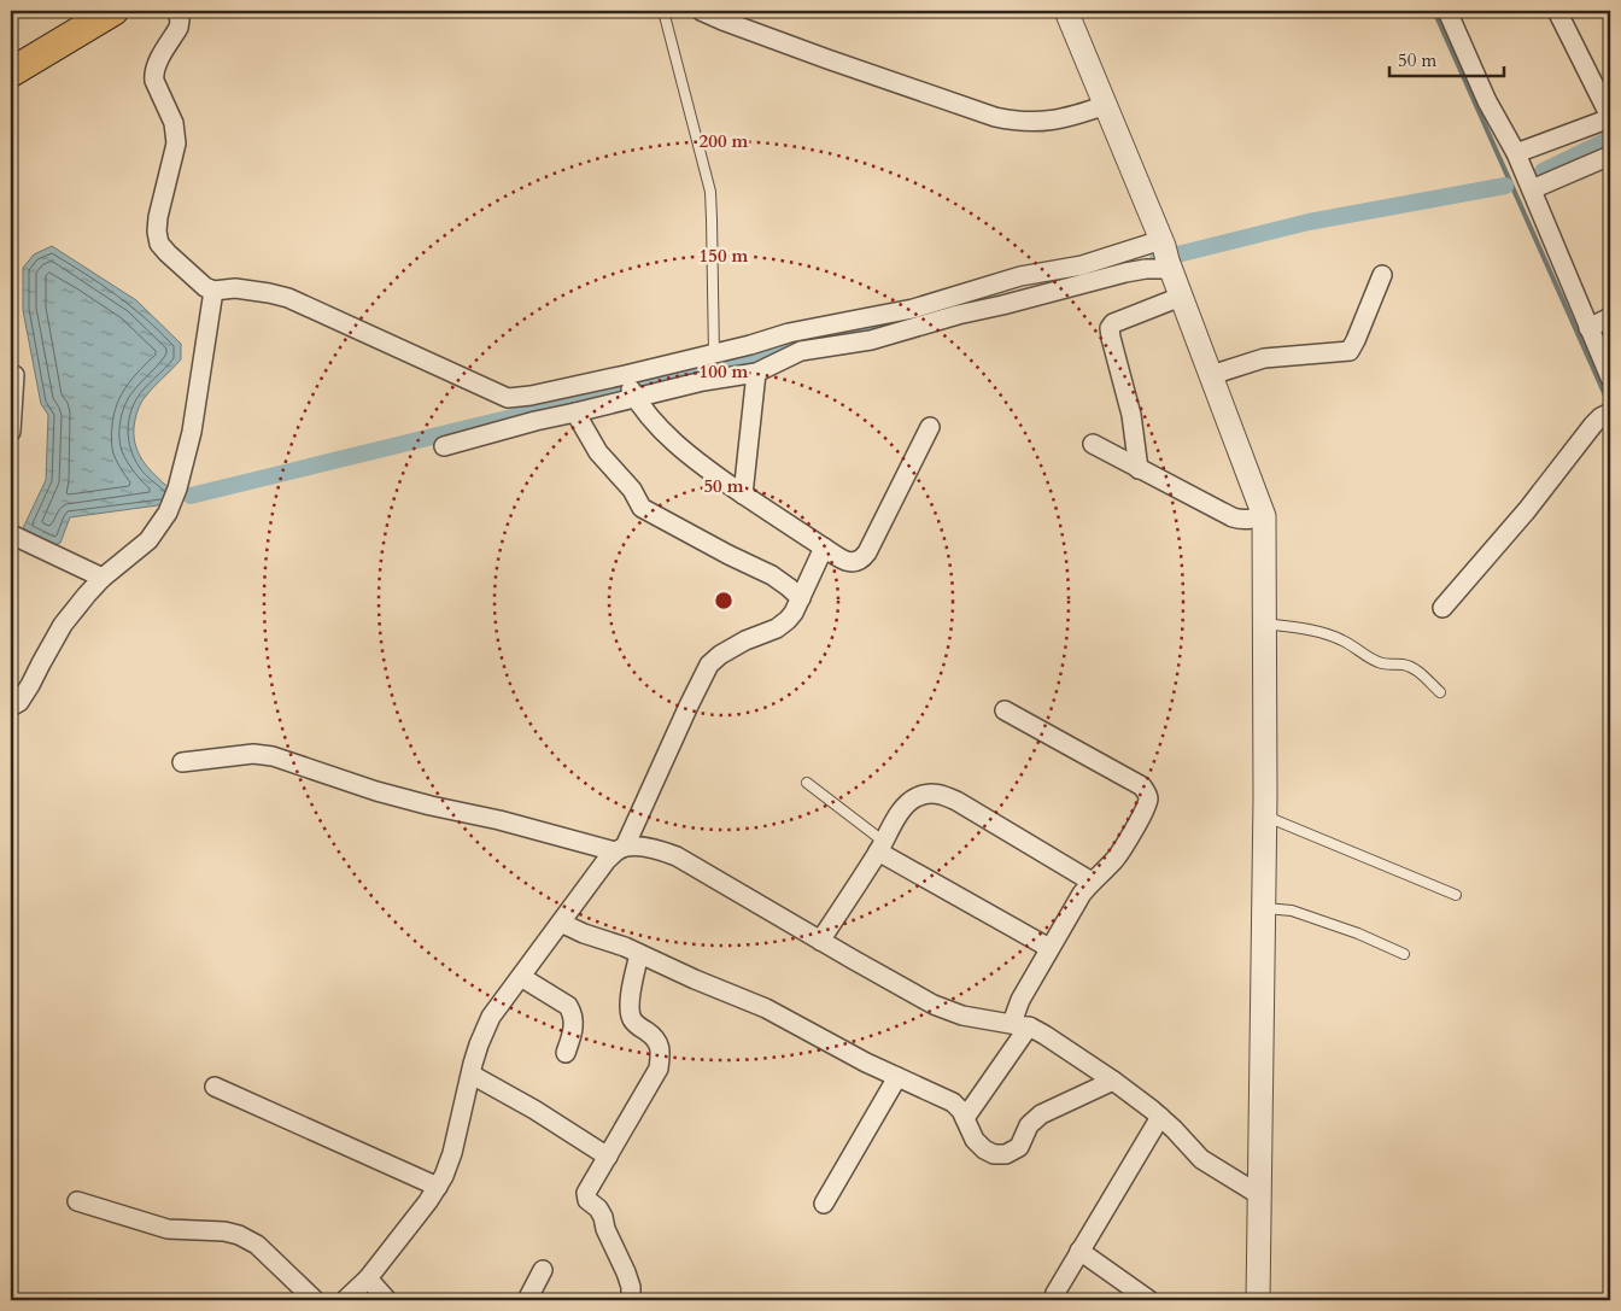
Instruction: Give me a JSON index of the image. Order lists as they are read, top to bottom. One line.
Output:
{"scale_bar":"50 m","rings":["200 m","150 m","100 m","50 m"]}
